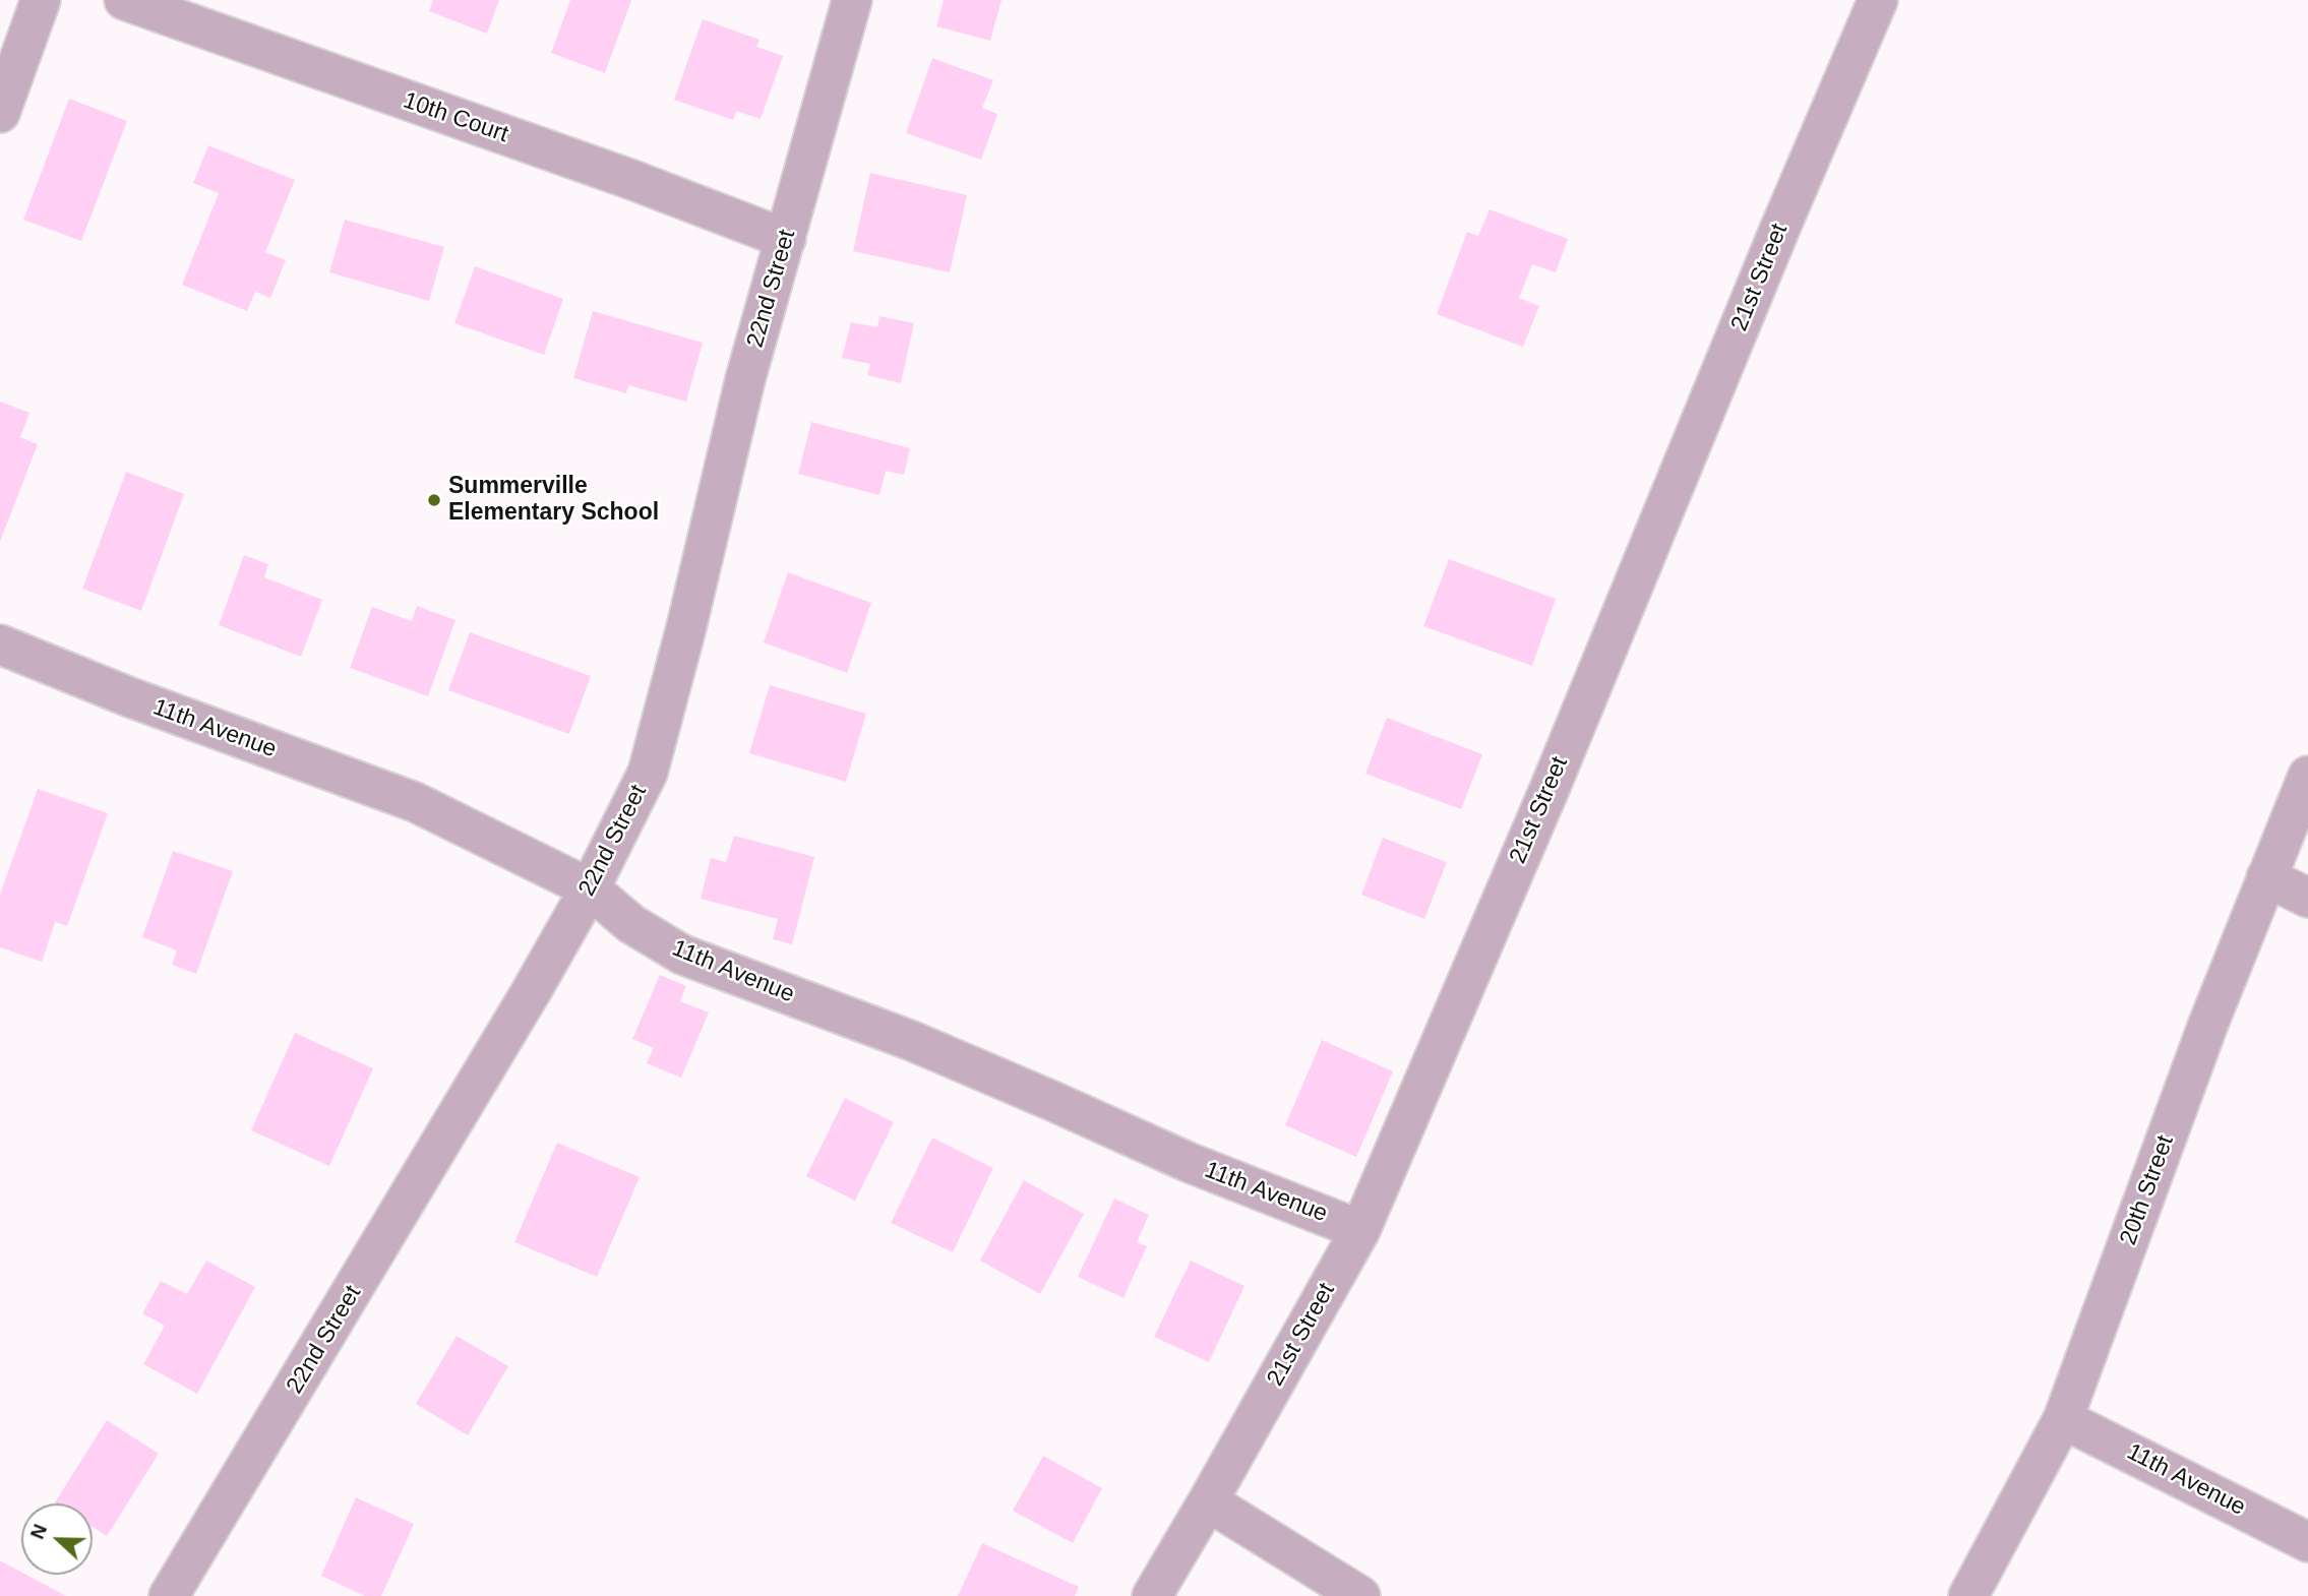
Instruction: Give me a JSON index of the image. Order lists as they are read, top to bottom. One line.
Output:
{"streets":{"street":["10th Court","21st Street","22nd Street","11th Avenue","20th Street"]},"crossings":[["10th Court","22nd Street"],["21st Street","11th Avenue"],["22nd Street","11th Avenue"],["11th Avenue","20th Street"]],"places":["Summerville Elementary School"],"north":"left"}
